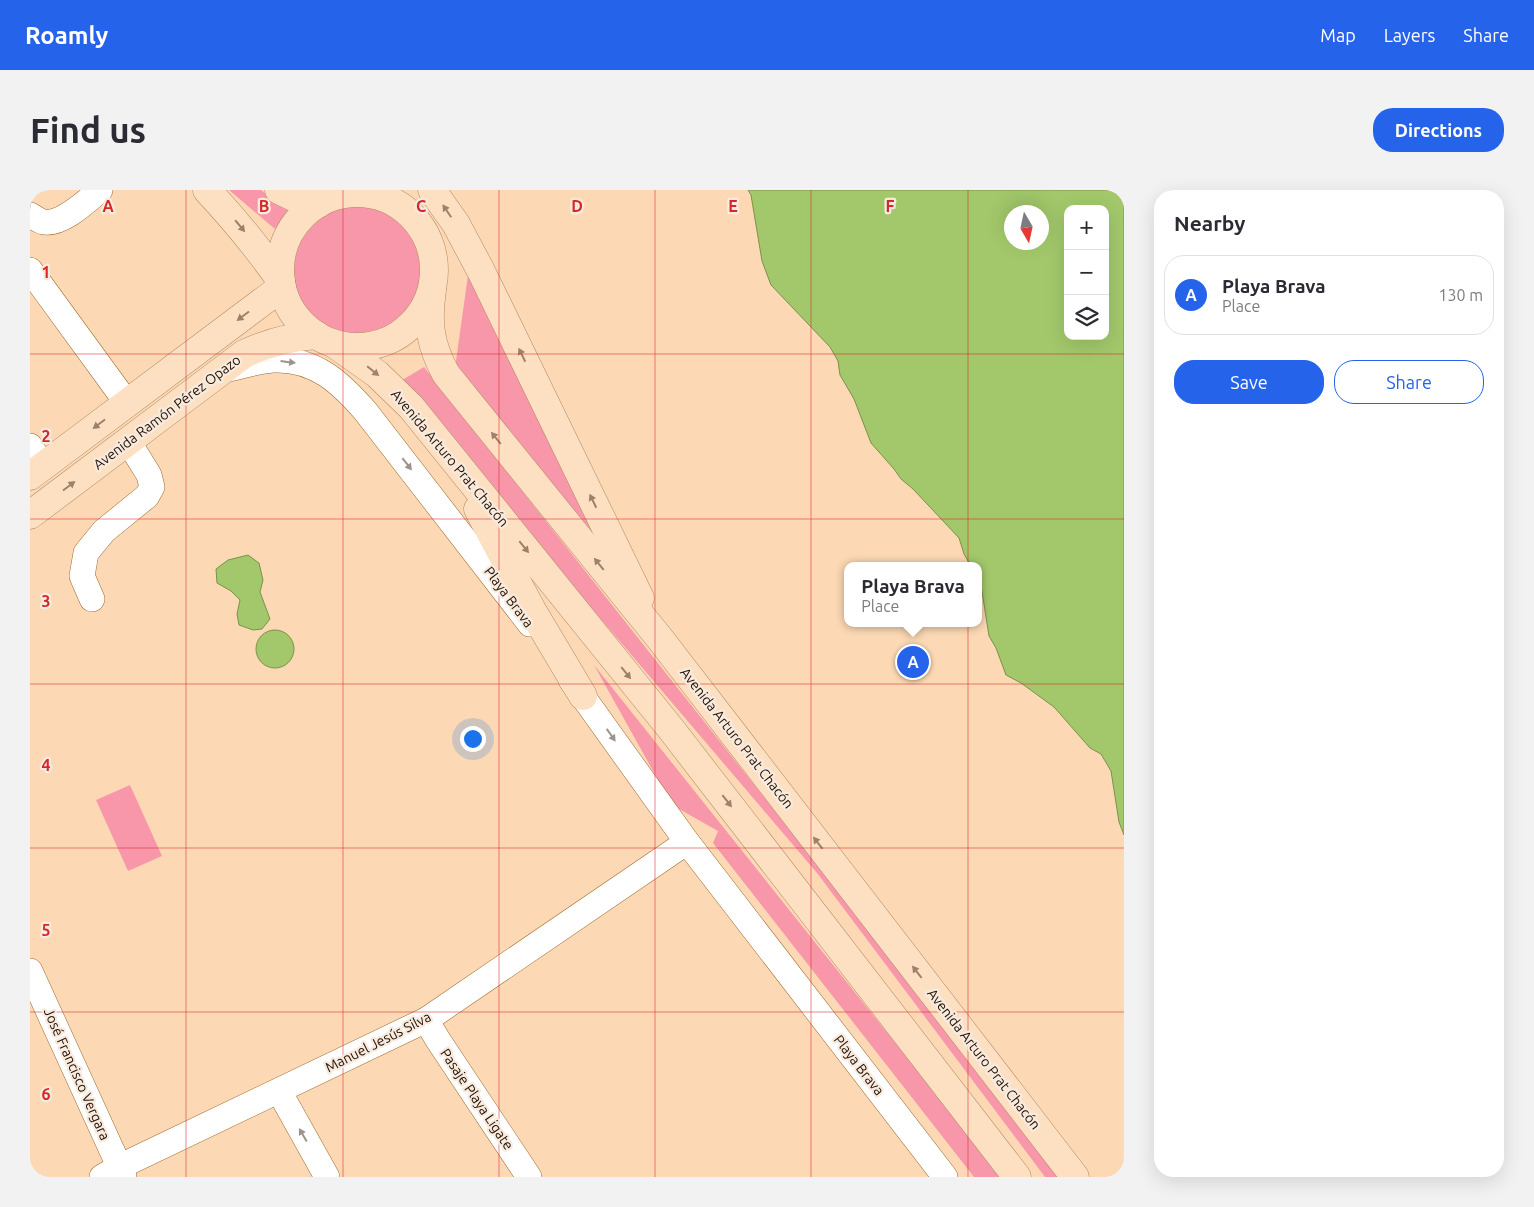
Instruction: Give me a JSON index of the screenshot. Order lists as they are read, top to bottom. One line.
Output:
{"streets":{"main road":["Avenida Ramón Pérez Opazo","Avenida Arturo Prat Chacón"],"street":["Playa Brava","Manuel Jesús Silva","José Francisco Vergara","Pasaje Playa Ligate"]},"crossings":[["Avenida Ramón Pérez Opazo","Avenida Arturo Prat Chacón"],["Avenida Ramón Pérez Opazo","Playa Brava"],["Playa Brava","Manuel Jesús Silva"],["Manuel Jesús Silva","José Francisco Vergara"],["Manuel Jesús Silva","Pasaje Playa Ligate"]],"one_way":["Playa Brava"],"north":"bottom","page":{"header":"Roamly","nav":["Map","Layers","Share"],"buttons":["Directions",["Save","Share"]],"title":"Find us","heading":"Nearby","map_buttons":["+","−"],"list":[{"mark":"A","name":"Playa Brava","note":"Place","value":"130 m"}],"popup":["Playa Brava","Place"],"pins":"A"},"grid":{"columns":["A","B","C","D","E","F"],"rows":["1","2","3","4","5","6"]}}
